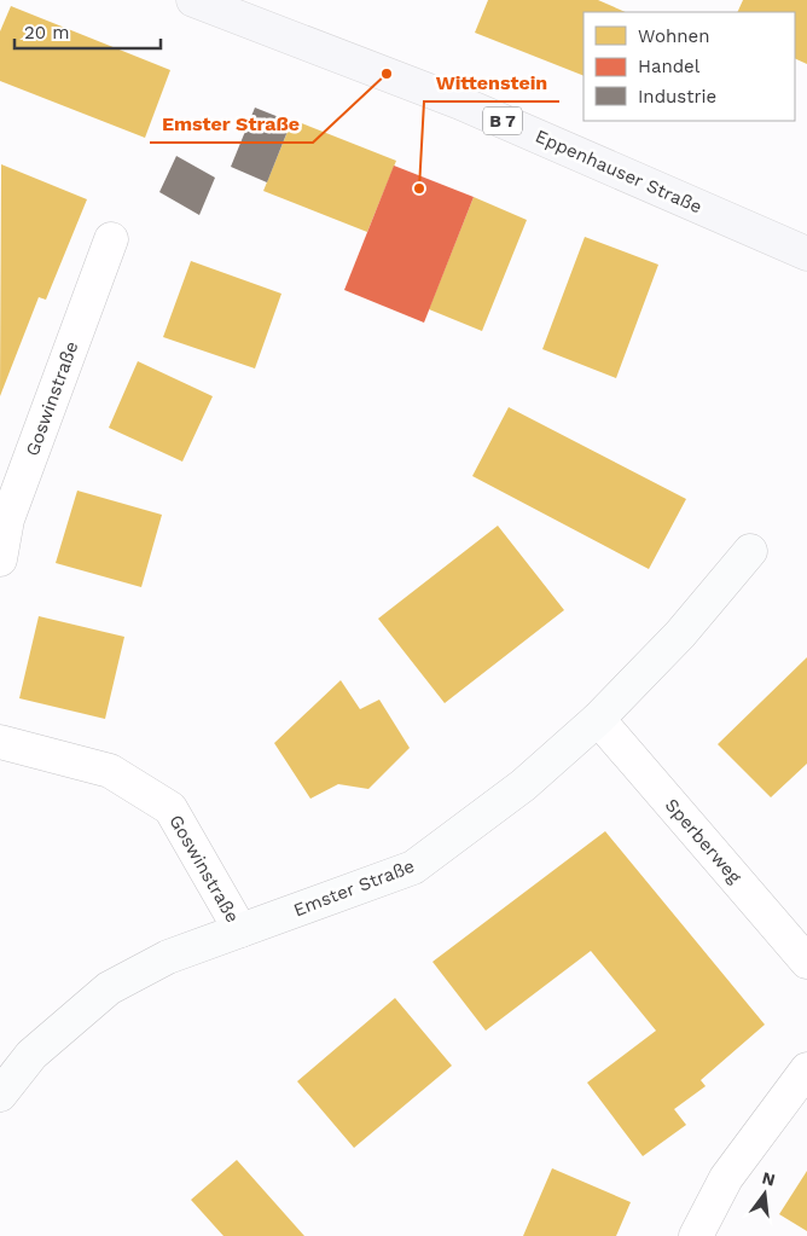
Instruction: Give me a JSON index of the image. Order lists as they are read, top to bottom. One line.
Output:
{"streets":{"main road":["B 7","Eppenhauser Straße"],"street":["Goswinstraße","Sperberweg","Emster Straße"]},"crossings":[["Goswinstraße","Emster Straße"],["Sperberweg","Emster Straße"]],"places":["Emster Straße","Wittenstein"],"legend":["Wohnen","Handel","Industrie"],"scale_bar":"20 m","north":"top"}
